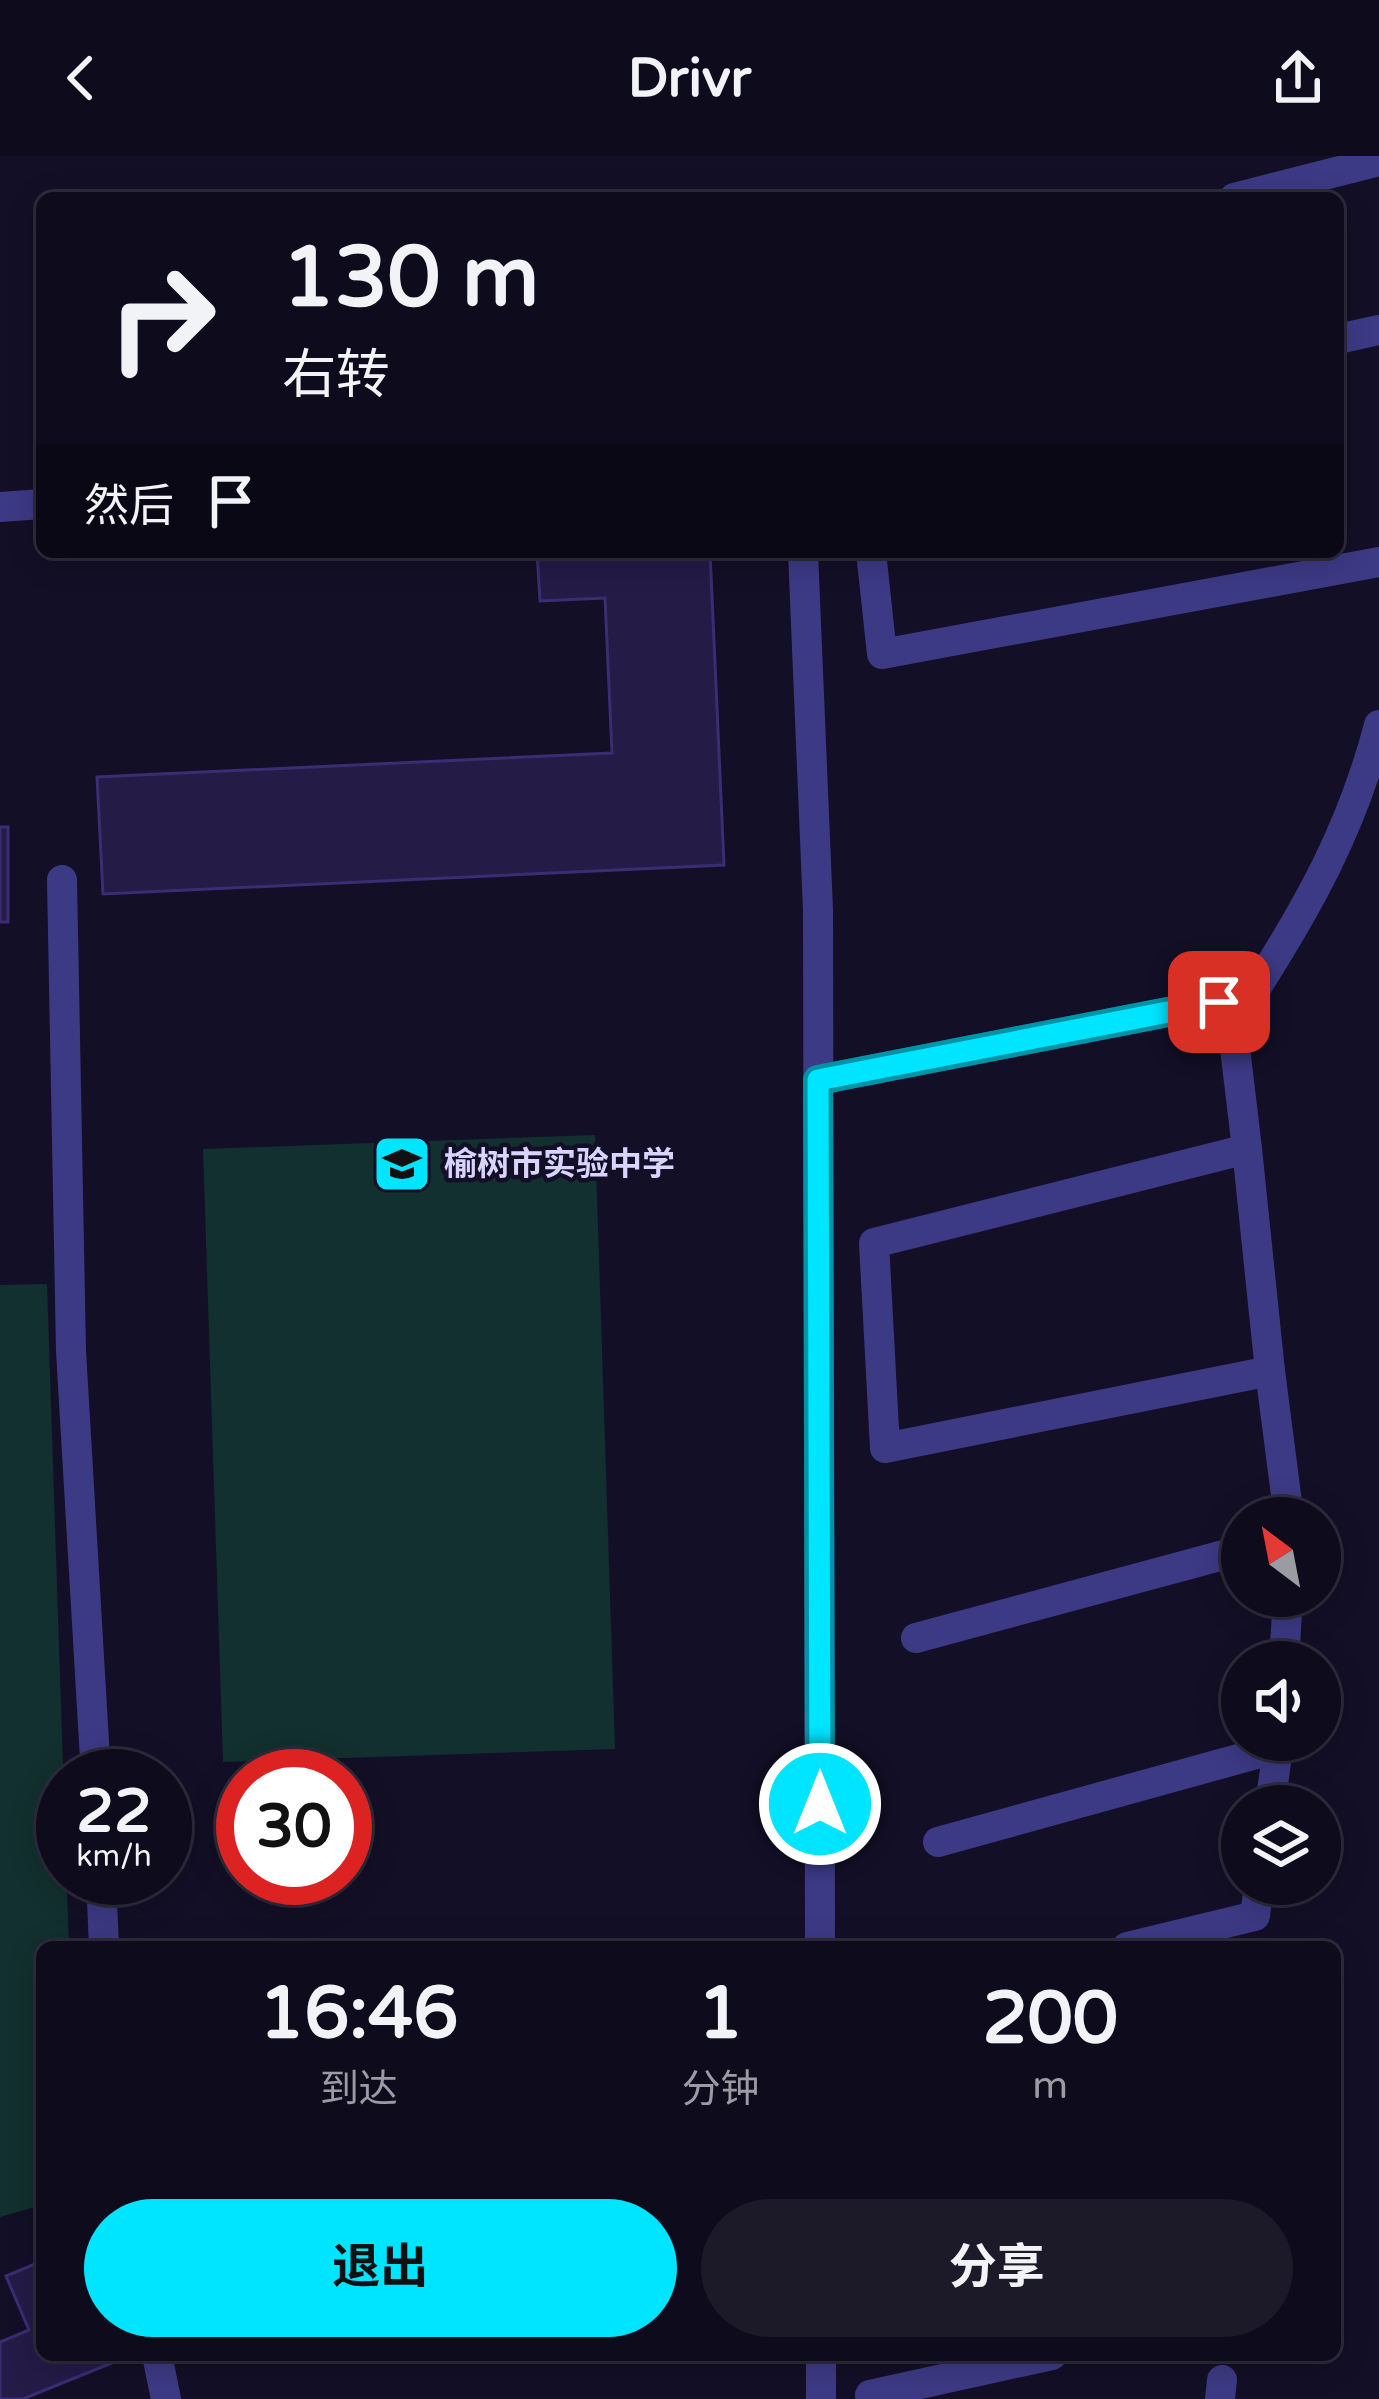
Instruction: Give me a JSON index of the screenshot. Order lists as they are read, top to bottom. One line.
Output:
{"places":{"school or university":["榆树市实验中学"]},"north":"top left","page":{"header":"Drivr","turn":["130 m","右转"],"then":"然后","speed":"22 km/h","limit":"30","eta":["16:46","到达","1","分钟","200","m"],"buttons":["退出","分享"]}}
